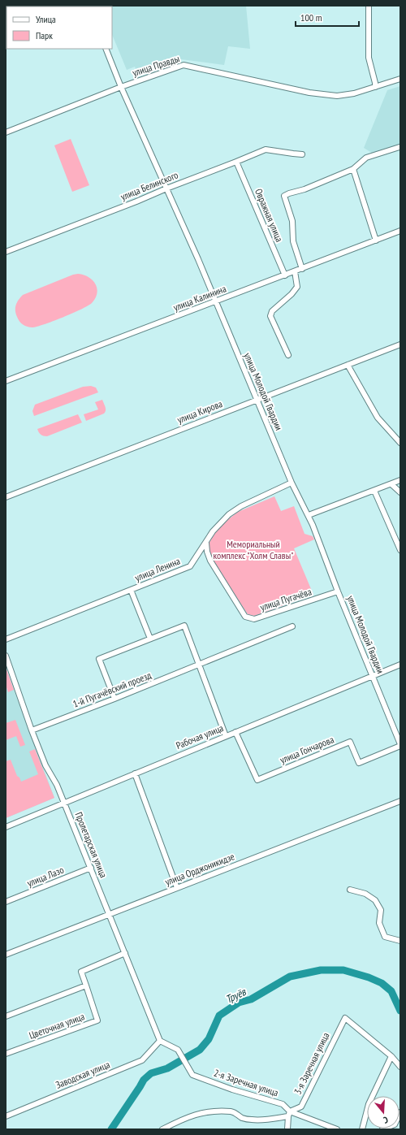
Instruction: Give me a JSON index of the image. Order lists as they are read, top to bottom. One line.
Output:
{"streets":{"street":["улица Правды","улица Белинского","Овражная улица","улица Калинина","улица Молодой Гвардии","улица Кирова","улица Ленина","улица Пугачёва","1-й Пугачёвский проезд","Рабочая улица","улица Гончарова","Пролетарская улица","улица Орджоникидзе","улица Лазо","Цветочная улица","3-я Заречная улица","Заводская улица","2-я Заречная улица"]},"crossings":[["улица Правды","улица Молодой Гвардии"],["улица Белинского","Овражная улица"],["улица Белинского","улица Молодой Гвардии"],["Овражная улица","улица Калинина"],["улица Калинина","улица Молодой Гвардии"],["улица Молодой Гвардии","улица Кирова"],["улица Молодой Гвардии","улица Ленина"],["улица Молодой Гвардии","улица Пугачёва"],["улица Молодой Гвардии","Рабочая улица"],["улица Молодой Гвардии","улица Гончарова"],["улица Ленина","улица Пугачёва"],["1-й Пугачёвский проезд","Пролетарская улица"],["Рабочая улица","улица Гончарова"],["Рабочая улица","Пролетарская улица"],["Пролетарская улица","улица Орджоникидзе"],["Пролетарская улица","улица Лазо"],["Пролетарская улица","Цветочная улица"],["Пролетарская улица","Заводская улица"],["Пролетарская улица","2-я Заречная улица"],["3-я Заречная улица","2-я Заречная улица"],["Заводская улица","2-я Заречная улица"]],"water":["Труёв"],"parks":["Мемориальный комплекс \"Холм Славы\""],"legend":["Улица","Парк"],"scale_bar":"100 m","north":"bottom"}
